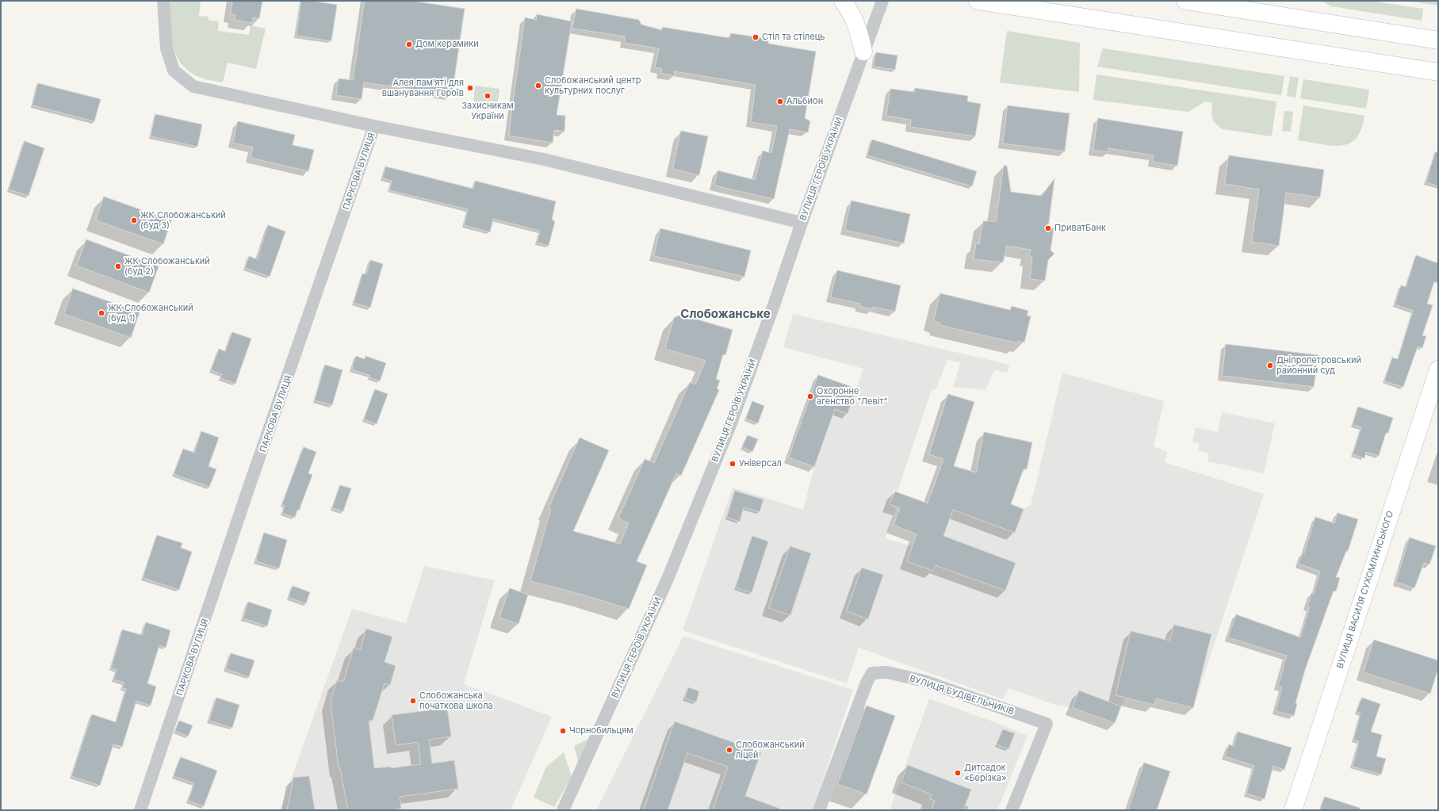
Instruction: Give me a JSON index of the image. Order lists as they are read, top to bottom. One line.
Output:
{"streets":{"main road":["ВУЛИЦЯ ВАСИЛЯ СУХОМЛИНСЬКОГО"],"street":["ВУЛИЦЯ ГЕРОЇВ УКРАЇНИ","ПАРКОВА ВУЛИЦЯ","ВУЛИЦЯ БУДІВЕЛЬНИКІВ"]},"districts":["Слобожанське"],"places":["Стіл та стілець","Дом керамики","Слобожанський центр культурних послуг","Алея пам’яті для вшанування Героїв","Захисникам України","Альбион","ЖК Слобожанський (буд 3)","ПриватБанк","ЖК Слобожанський (буд 2)","ЖК Слобожанський (буд 1)","Дніпропетровський районний суд","Охоронне агенство \"Левіт\"","Універсал","Cлобожанська початкова школа","Чорнобильцям","Слобожанський ліцей","Дитсадок «Берізка»"]}
